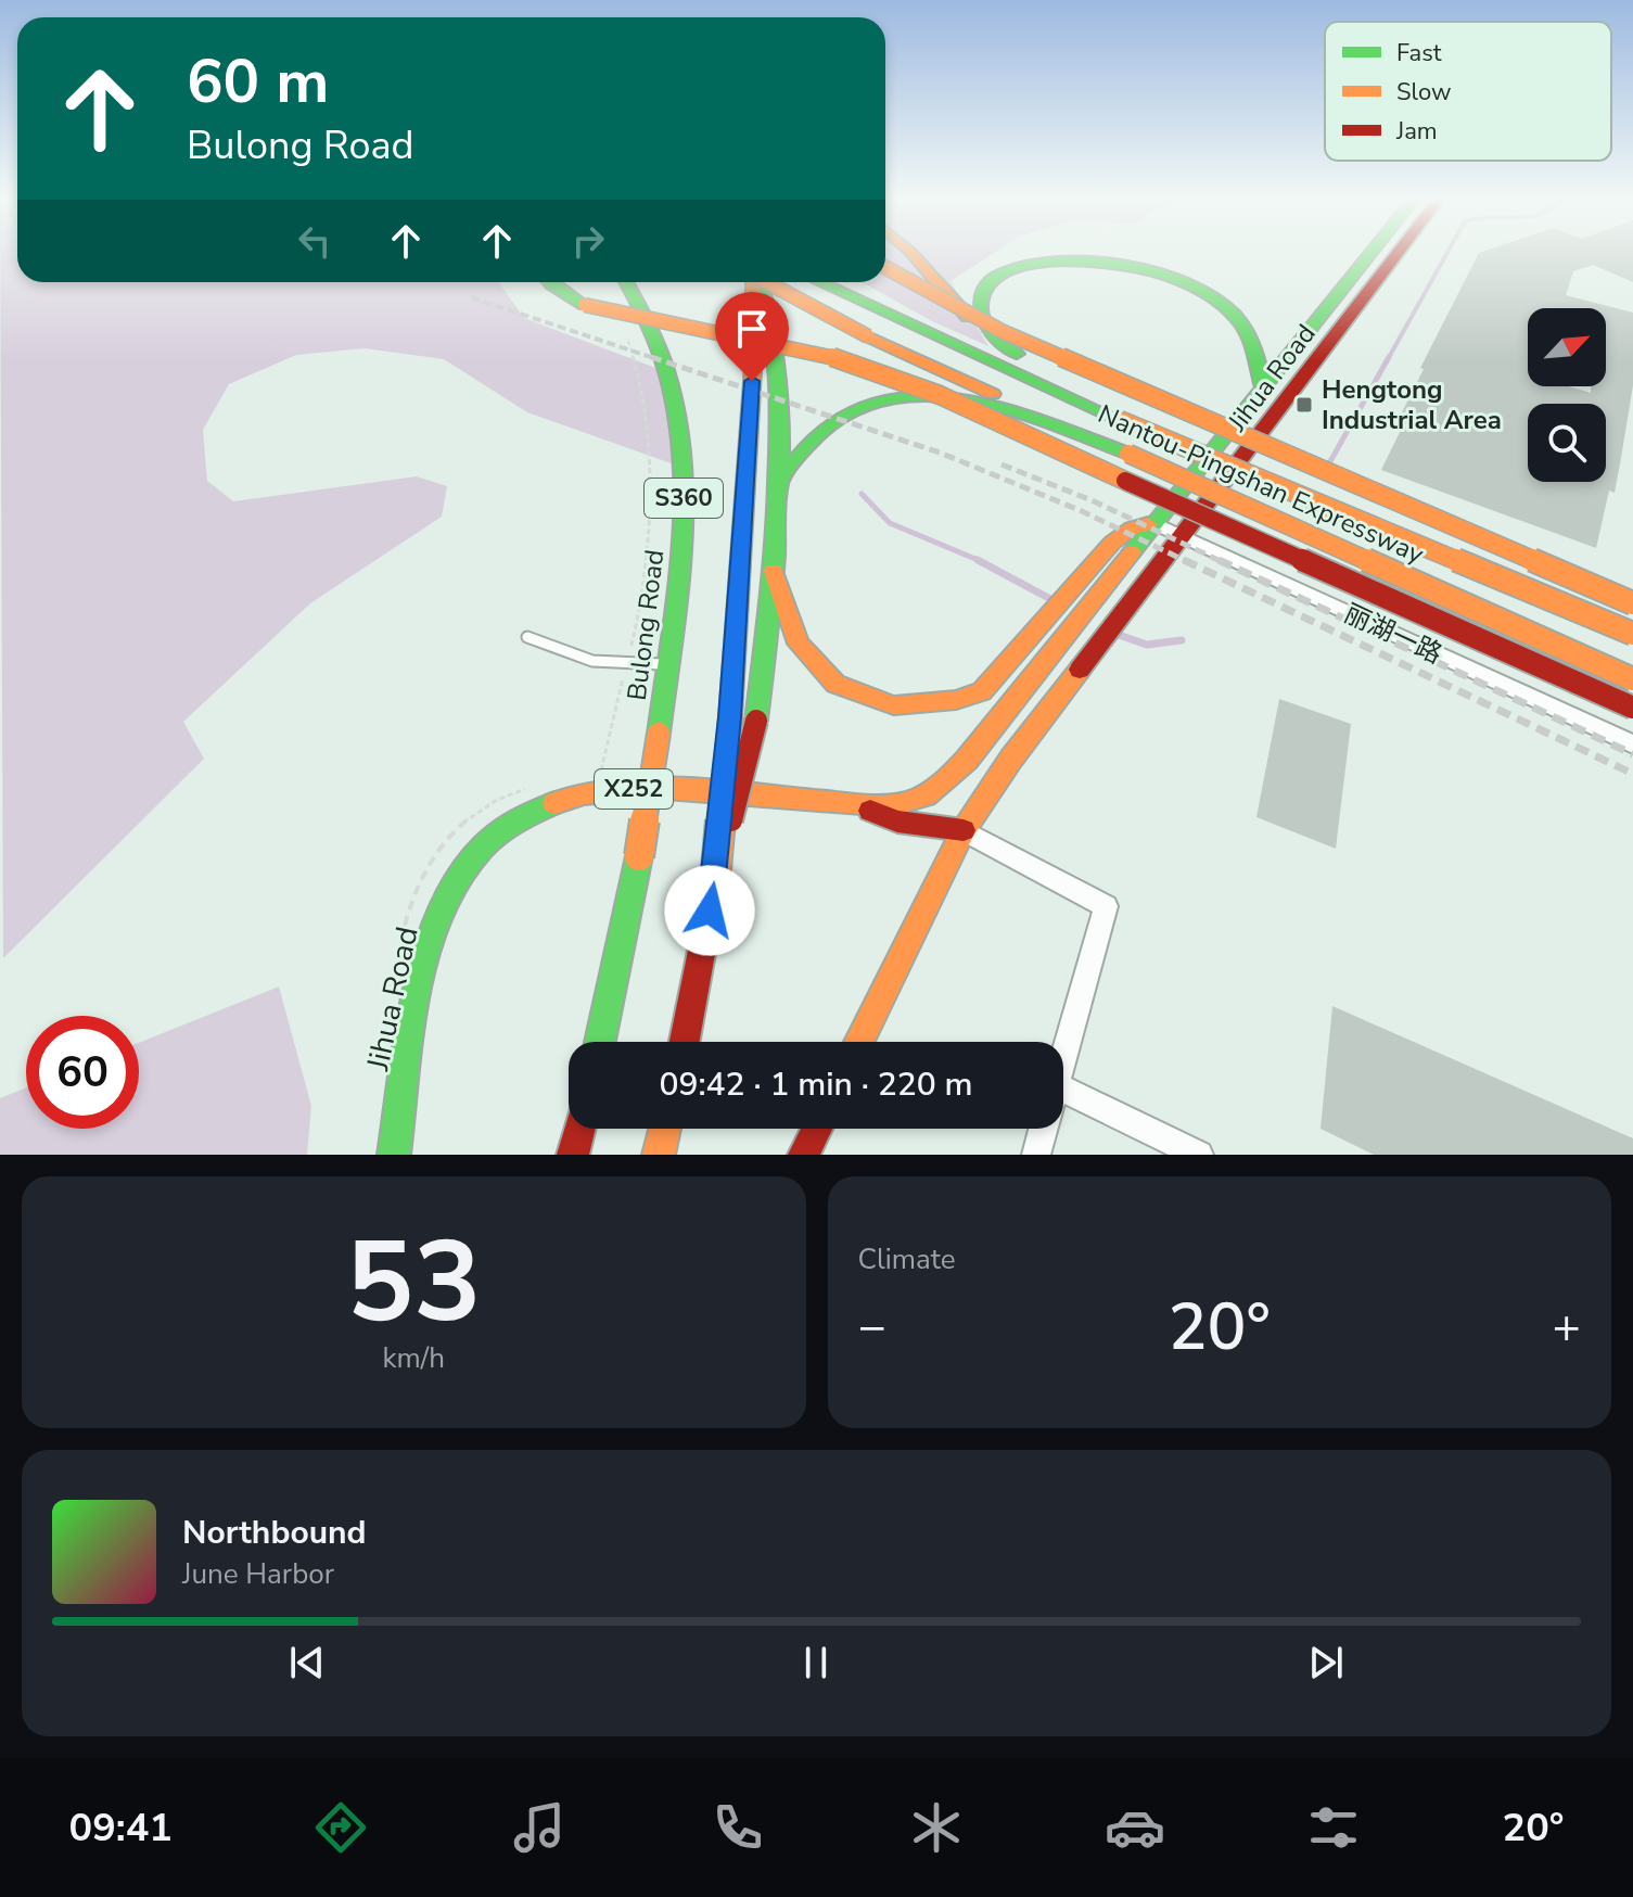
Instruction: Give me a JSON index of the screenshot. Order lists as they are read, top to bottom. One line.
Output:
{"streets":{"main road":["Jihua Road","Nantou-Pingshan Expressway","S360","Bulong Road","X252"],"street":["丽湖一路"]},"crossings":[["Jihua Road","丽湖一路"]],"places":{"transit":["Hengtong Industrial Area"]},"legend":["Fast","Slow","Jam"],"north":"top right","page":{"turn":["60 m","Bulong Road"],"limit":"60","trip":"09:42 · 1 min · 220 m","tile":[["53","km/h"],"Climate"],"heat":["−","20°","+"],"song":["Northbound","June Harbor"],"tabs":["09:41","20°"]}}
